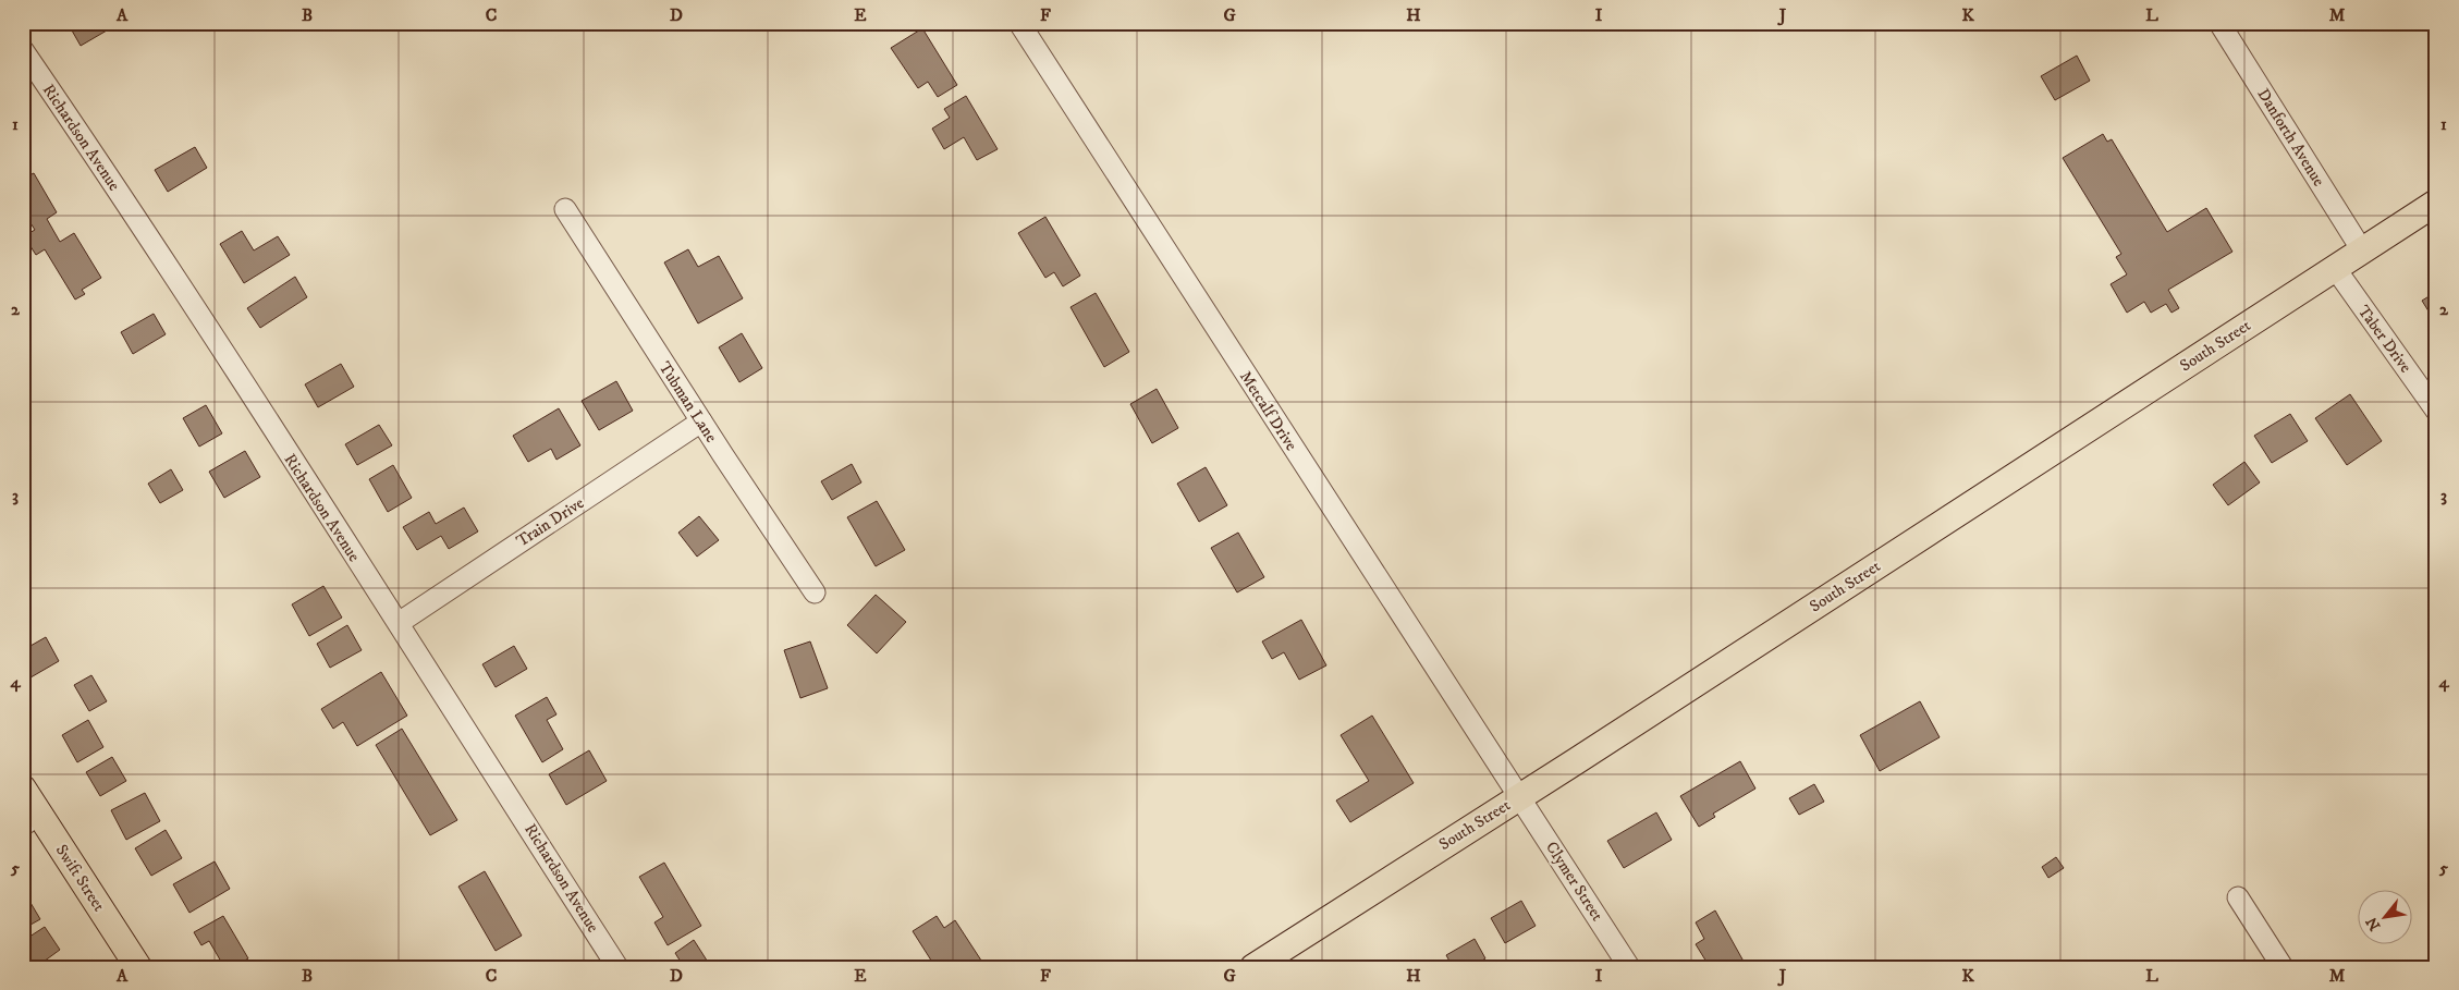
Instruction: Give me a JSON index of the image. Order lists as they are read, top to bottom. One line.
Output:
{"streets":{"main road":["South Street","Swift Street"],"street":["Richardson Avenue","Danforth Avenue","Taber Drive","Tubman Lane","Metcalf Drive","Train Drive","Clymer Street"]},"crossings":[["Richardson Avenue","Train Drive"],["Danforth Avenue","South Street"],["Taber Drive","South Street"],["South Street","Metcalf Drive"],["South Street","Clymer Street"],["Tubman Lane","Train Drive"],["Metcalf Drive","Clymer Street"]],"north":"bottom left","grid":{"columns":["A","B","C","D","E","F","G","H","I","J","K","L","M"],"rows":["1","2","3","4","5"]}}
